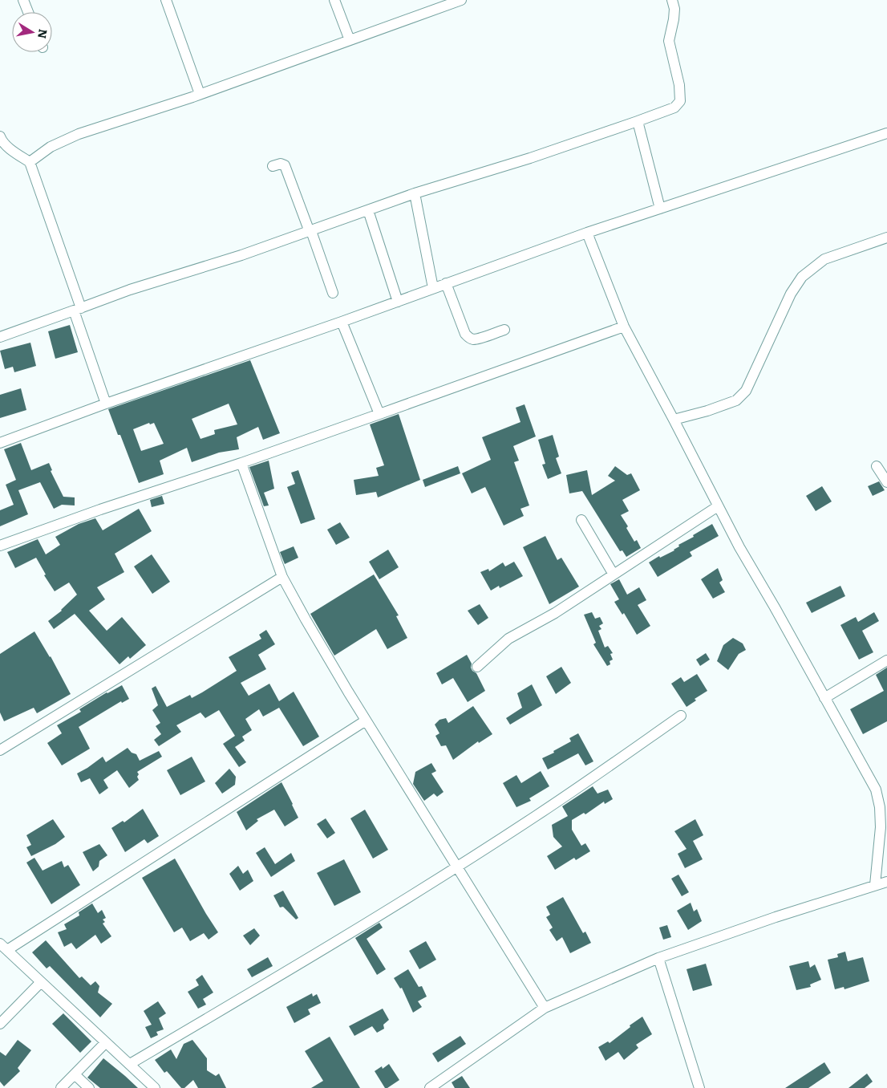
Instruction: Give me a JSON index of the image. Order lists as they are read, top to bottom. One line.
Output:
{"north":"right"}
